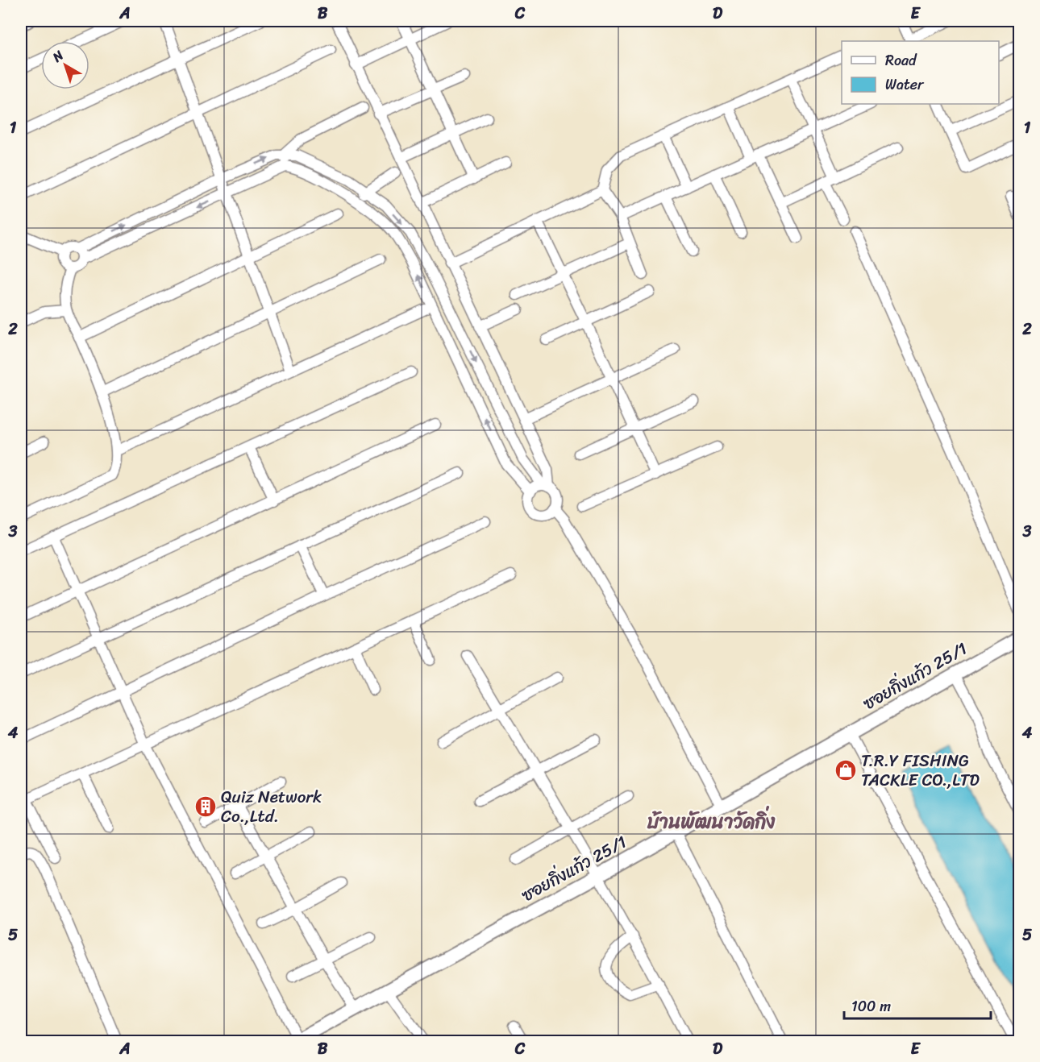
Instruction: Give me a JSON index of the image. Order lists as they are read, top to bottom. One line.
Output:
{"streets":{"street":["ซอยกิ่งแก้ว 25/1"]},"districts":["บ้านพัฒนาวัดกิ่ง"],"places":{"shop":["T.R.Y FISHING TACKLE CO.,LTD"],"building":["Quiz Network Co.,Ltd."]},"legend":["Road","Water"],"scale_bar":"100 m","north":"top left","grid":{"columns":["A","B","C","D","E"],"rows":["1","2","3","4","5"]}}
